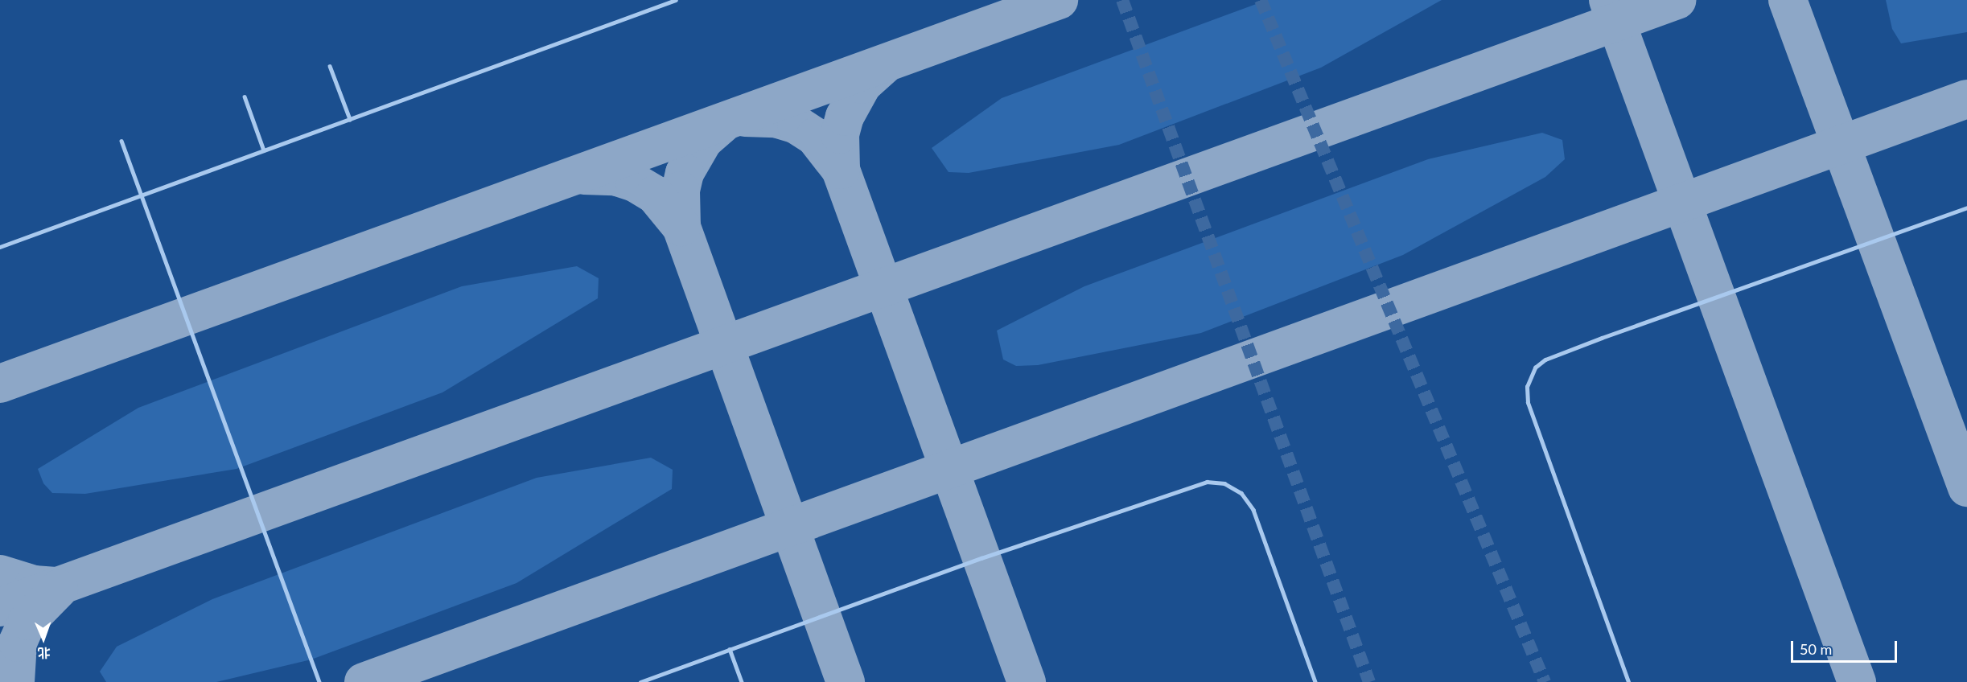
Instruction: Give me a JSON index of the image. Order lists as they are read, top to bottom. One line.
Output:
{"scale_bar":"50 m","north":"bottom"}
